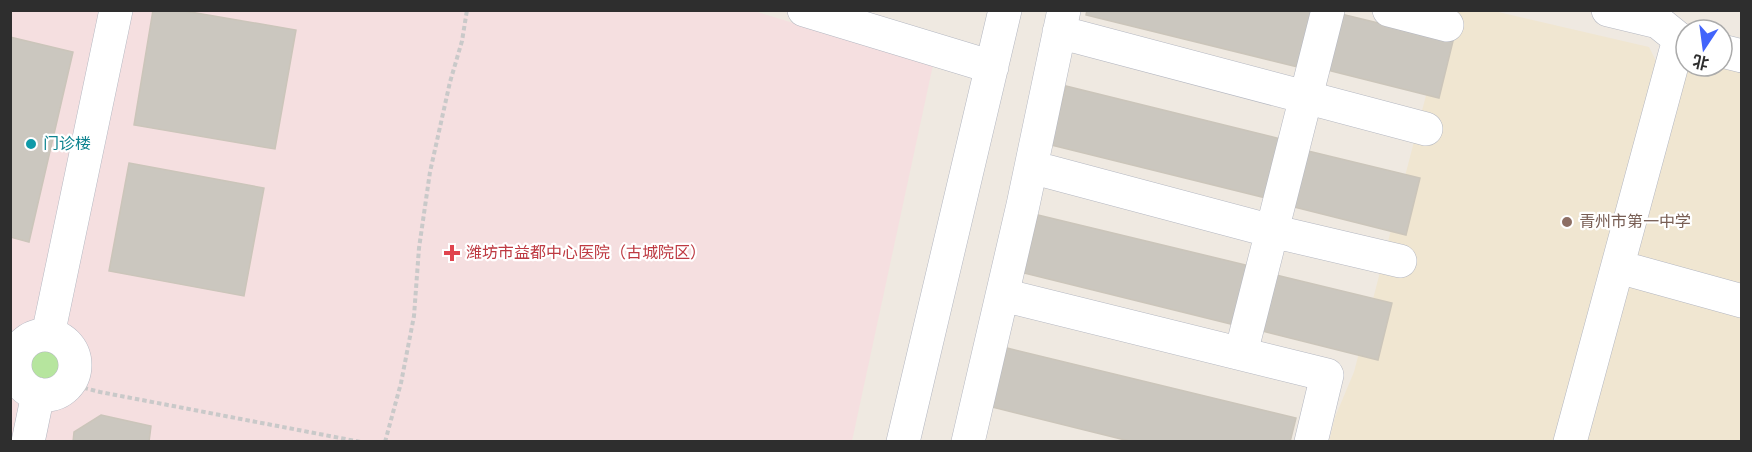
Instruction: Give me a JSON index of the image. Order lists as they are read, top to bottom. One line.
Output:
{"places":{"other":["门诊楼","青州市第一中学"],"health":["潍坊市益都中心医院（古城院区）"]},"north":"bottom"}
